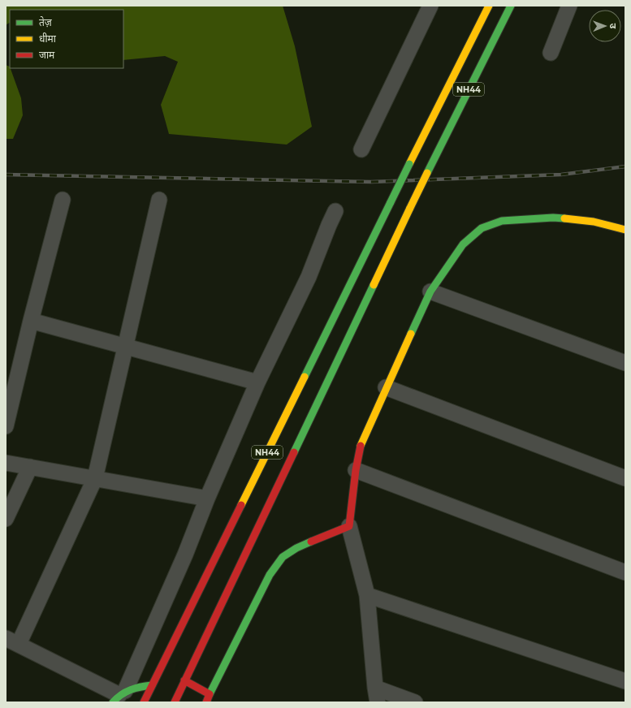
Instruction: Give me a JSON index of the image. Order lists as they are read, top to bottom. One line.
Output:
{"streets":{"main road":["NH44"]},"legend":["तेज़","धीमा","जाम"],"north":"right"}
